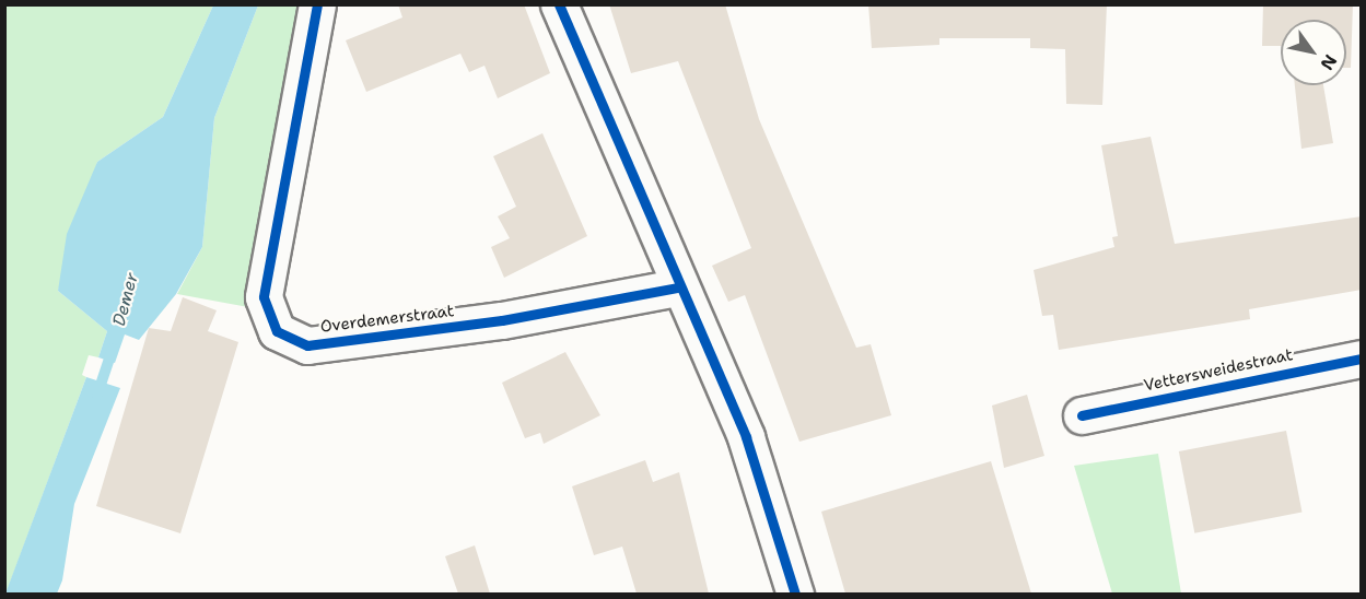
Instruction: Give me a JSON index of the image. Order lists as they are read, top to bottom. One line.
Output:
{"streets":{"street":["Overdemerstraat","Vettersweidestraat"]},"water":["Demer"],"north":"bottom right"}
